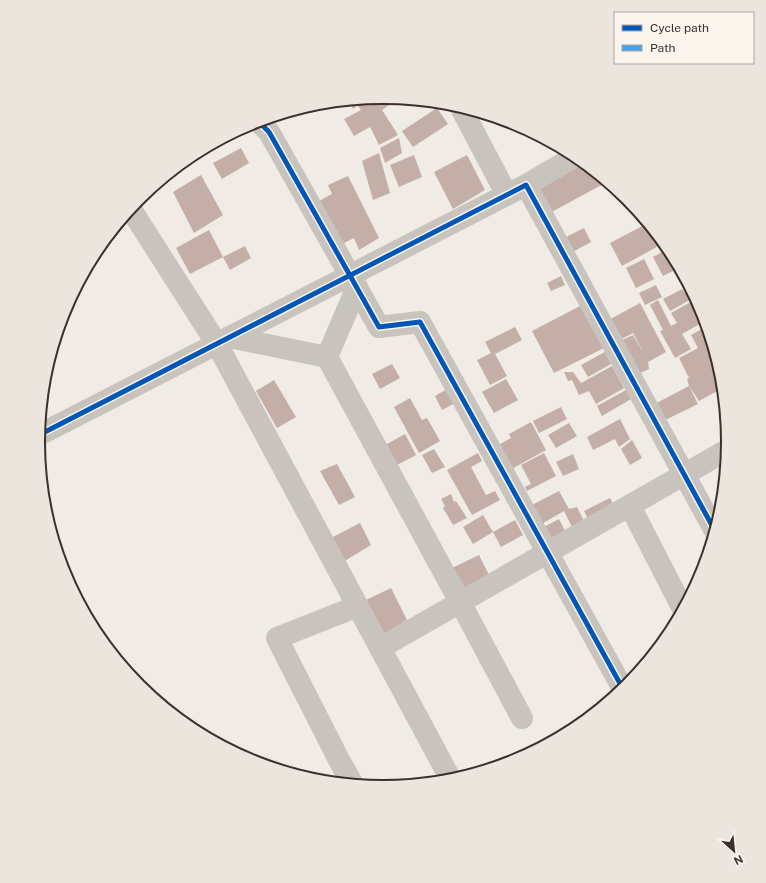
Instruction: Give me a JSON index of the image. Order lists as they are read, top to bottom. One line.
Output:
{"legend":["Cycle path","Path"],"north":"bottom right"}
